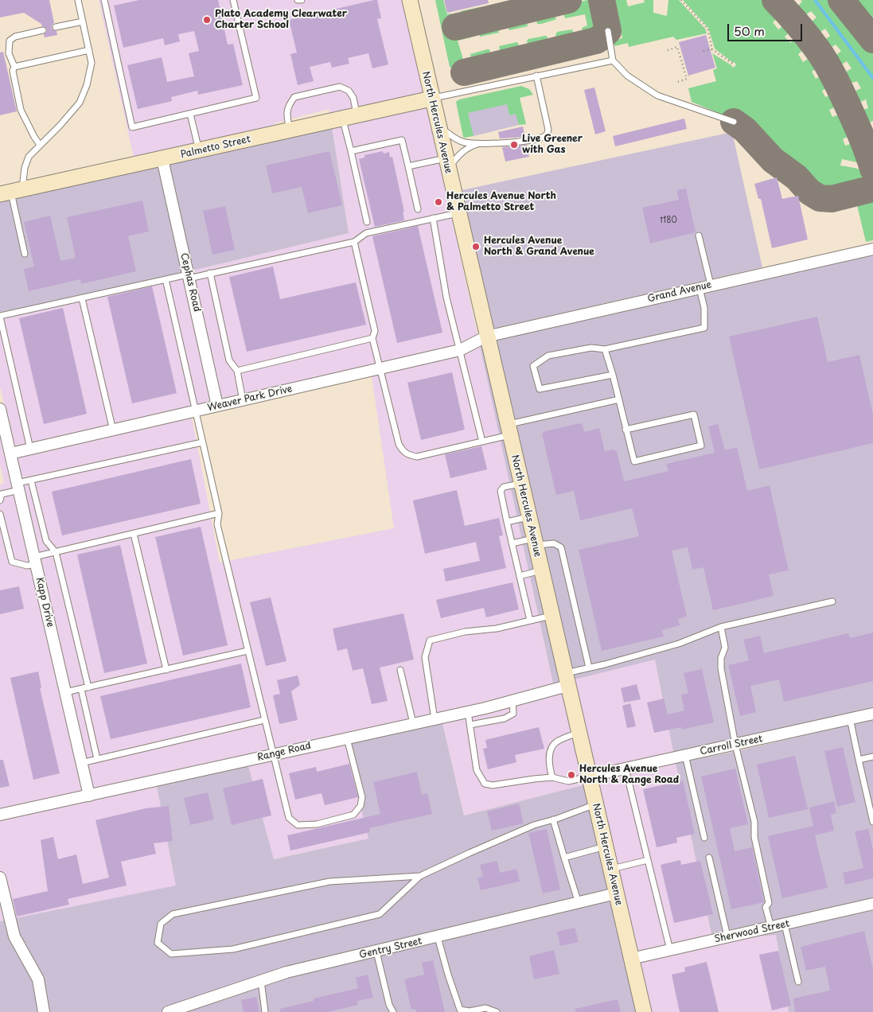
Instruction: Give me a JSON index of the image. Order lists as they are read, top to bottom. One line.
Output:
{"streets":{"street":["North Hercules Avenue","Palmetto Street","Cephas Road","Grand Avenue","Weaver Park Drive","Kapp Drive","Carroll Street","Range Road","Sherwood Street","Gentry Street"]},"crossings":[["North Hercules Avenue","Palmetto Street"],["North Hercules Avenue","Grand Avenue"],["North Hercules Avenue","Weaver Park Drive"],["North Hercules Avenue","Carroll Street"],["North Hercules Avenue","Range Road"],["North Hercules Avenue","Sherwood Street"],["North Hercules Avenue","Gentry Street"],["Palmetto Street","Cephas Road"],["Cephas Road","Weaver Park Drive"],["Grand Avenue","Weaver Park Drive"],["Weaver Park Drive","Kapp Drive"],["Kapp Drive","Range Road"]],"places":["Plato Academy Clearwater Charter School","Live Greener with Gas","Hercules Avenue North & Palmetto Street","Hercules Avenue North & Grand Avenue","Hercules Avenue North & Range Road"],"house_numbers":["1180"],"scale_bar":"50 m"}
